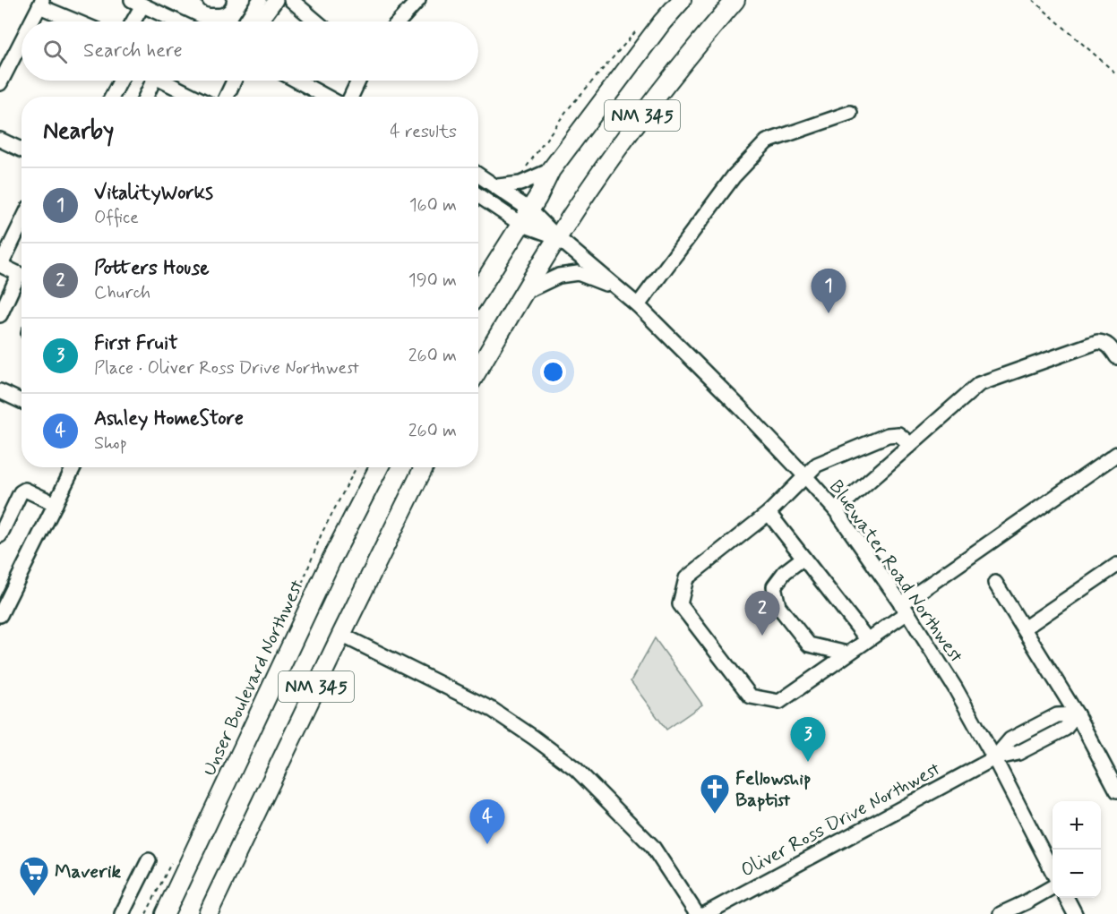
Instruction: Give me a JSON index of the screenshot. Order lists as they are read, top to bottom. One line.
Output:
{"streets":{"main road":["NM 345","Unser Boulevard Northwest"],"street":["Bluewater Road Northwest","Oliver Ross Drive Northwest"]},"crossings":[["NM 345","Bluewater Road Northwest"],["Bluewater Road Northwest","Oliver Ross Drive Northwest"]],"places":{"church":["Fellowship Baptist"],"supermarket":["Maverik"]},"page":{"search":"Search here","heading":["Nearby","4 results"],"list":[{"mark":"1","name":"VitalityWorks","note":"Office","value":"160 m"},{"mark":"2","name":"Potters House","note":"Church","value":"190 m"},{"mark":"3","name":"First Fruit","note":"Place · Oliver Ross Drive Northwest","value":"260 m"},{"mark":"4","name":"Ashley HomeStore","note":"Shop","value":"260 m"}],"pins":["1","2","3","4"],"map_buttons":["+","−"]}}
